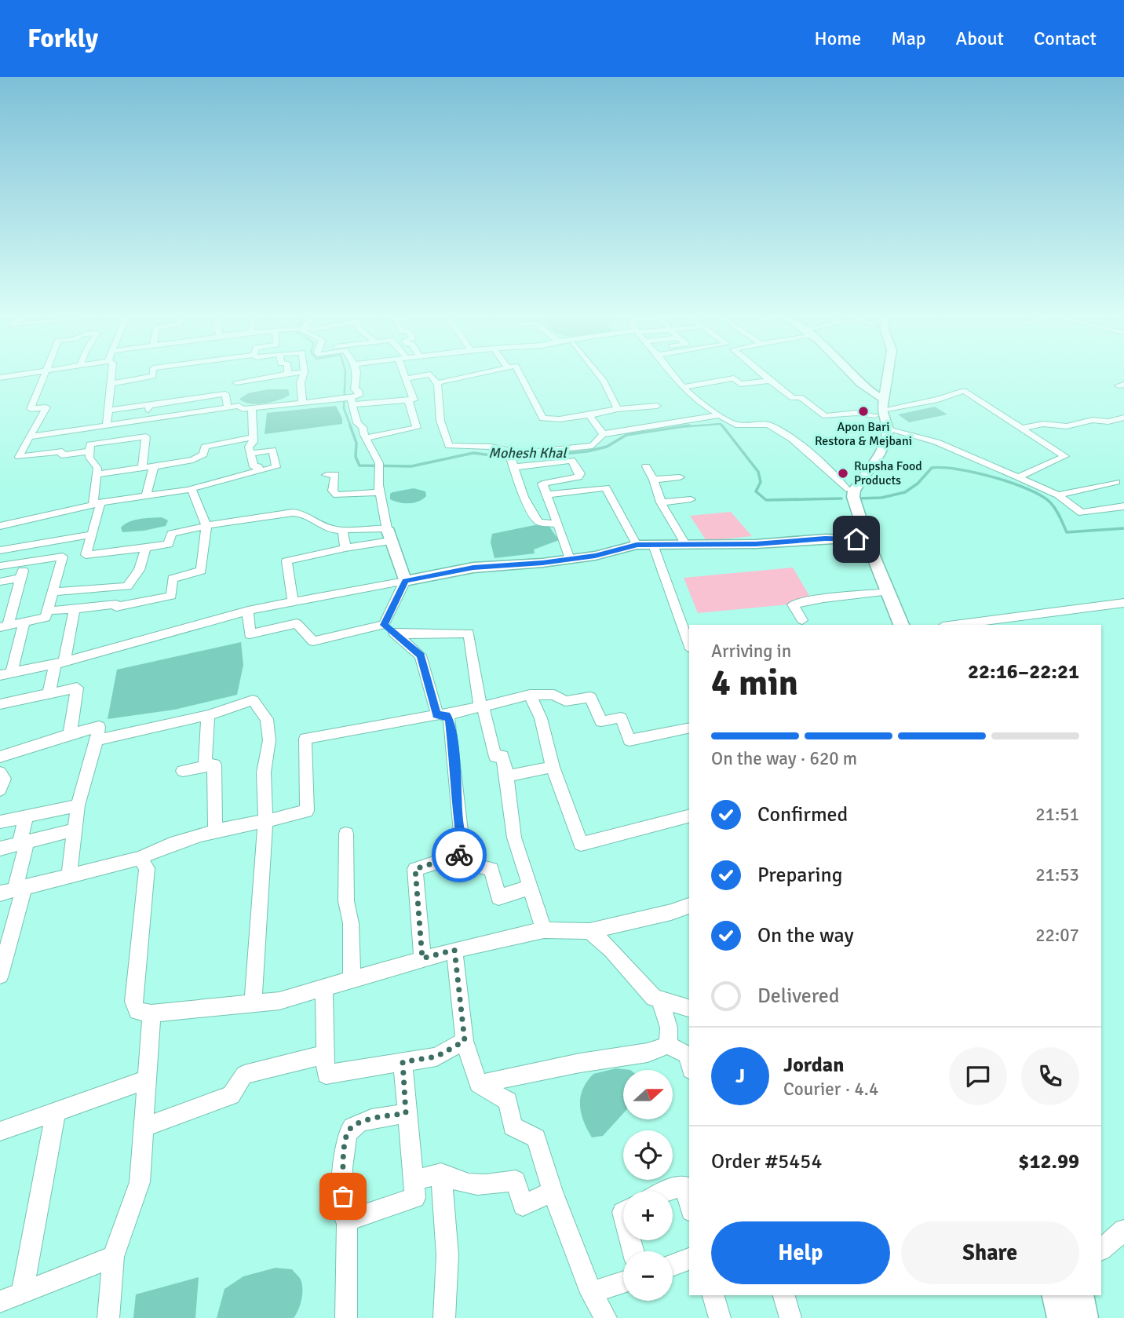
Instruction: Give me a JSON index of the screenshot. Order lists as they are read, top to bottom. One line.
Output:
{"water":["Mohesh Khal"],"places":["Apon Bari Restora & Mejbani","Rupsha Food Products"],"north":"right","page":{"header":"Forkly","nav":["Home","Map","About","Contact"],"heading":["4 min","Arriving in","22:16–22:21"],"panel":["Jordan","Courier · 4.4","Order #5454","$12.99"],"bar":"On the way · 620 m","list":[["Confirmed","21:51"],["Preparing","21:53"],["On the way","22:07"],"Delivered"],"round":"J","map_buttons":["+","−"],"buttons":["Help","Share"]}}
